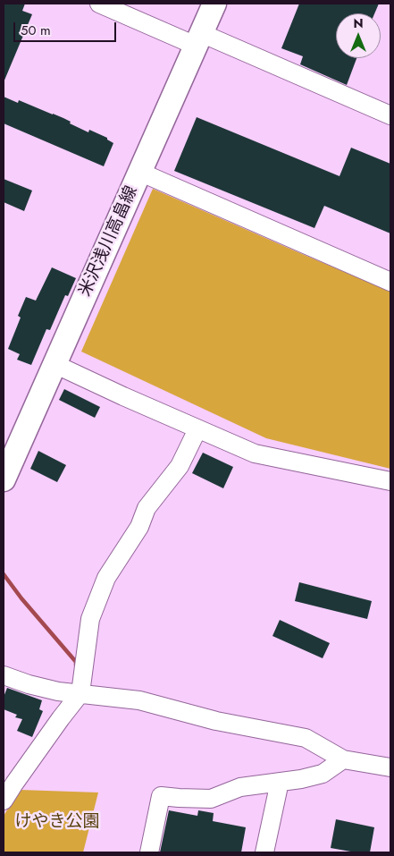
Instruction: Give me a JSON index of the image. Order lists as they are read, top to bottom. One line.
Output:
{"streets":{"main road":["米沢浅川高畠線"]},"parks":["けやき公園"],"scale_bar":"50 m","north":"top"}
